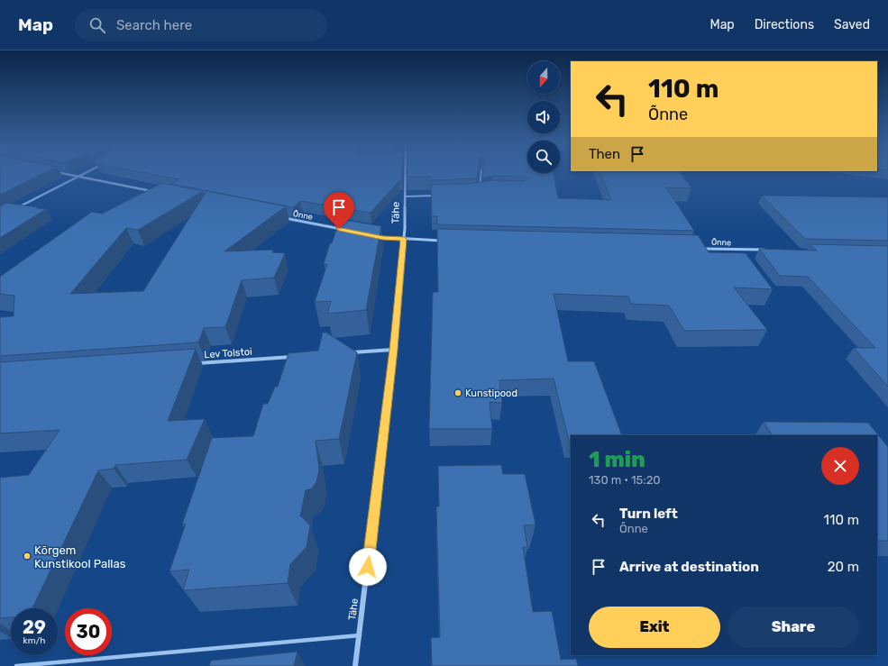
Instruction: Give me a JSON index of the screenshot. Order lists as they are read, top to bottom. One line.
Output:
{"streets":{"street":["Tähe","Õnne","Lev Tolstoi"]},"places":["Kunstipood","Kõrgem Kunstikool Pallas"],"north":"bottom","page":{"header":"Map","search":"Search here","nav":["Map","Directions","Saved"],"turn":["110 m","Õnne"],"then":"Then","heading":["1 min","130 m · 15:20"],"list":[{"name":"Turn left","note":"Õnne","value":"110 m"},{"name":"Arrive at destination","value":"20 m"}],"buttons":["Exit","Share"],"speed":"29 km/h","limit":"30"}}
